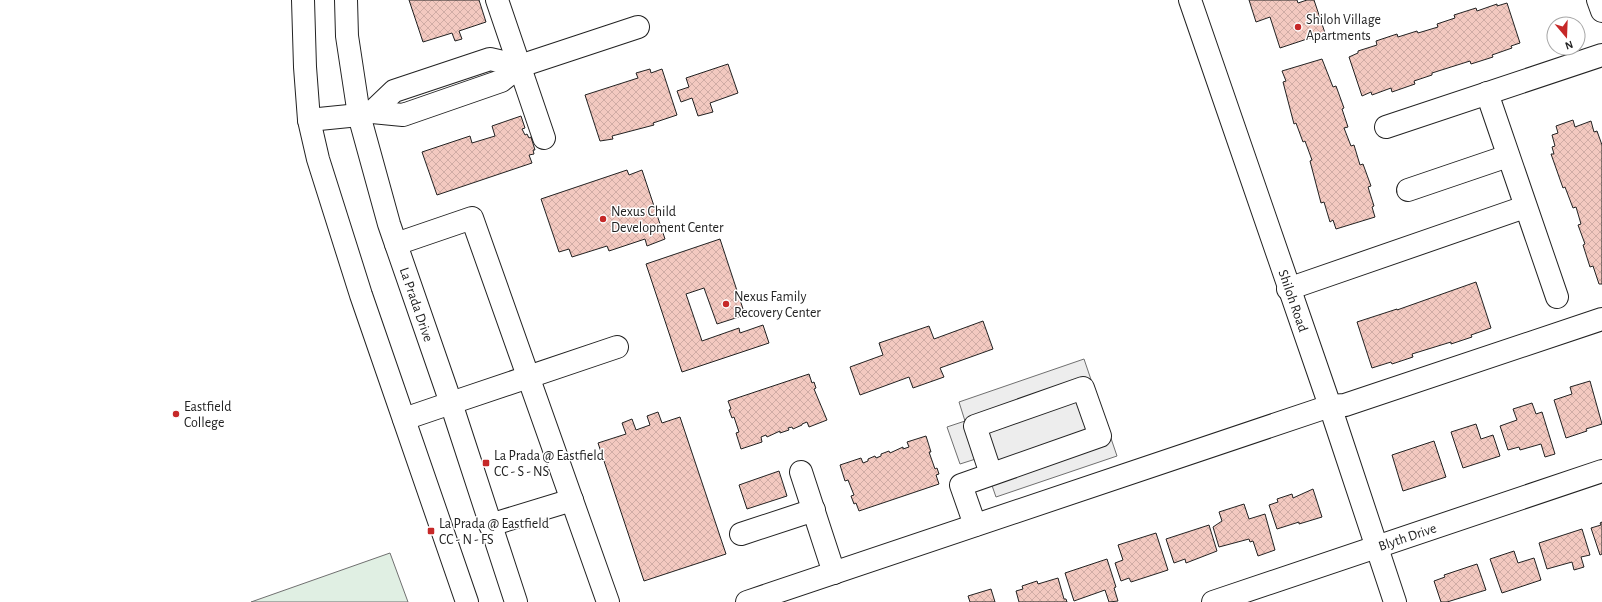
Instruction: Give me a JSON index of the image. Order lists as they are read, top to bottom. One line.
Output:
{"streets":{"main road":["Shiloh Road","La Prada Drive","Blyth Drive"]},"crossings":[["Shiloh Road","Blyth Drive"]],"places":{"other":["Shiloh Village Apartments","Nexus Child Development Center","Nexus Family Recovery Center","Eastfield College"],"transit":["La Prada @ Eastfield CC - S - NS","La Prada @ Eastfield CC - N - FS"]},"north":"bottom"}
